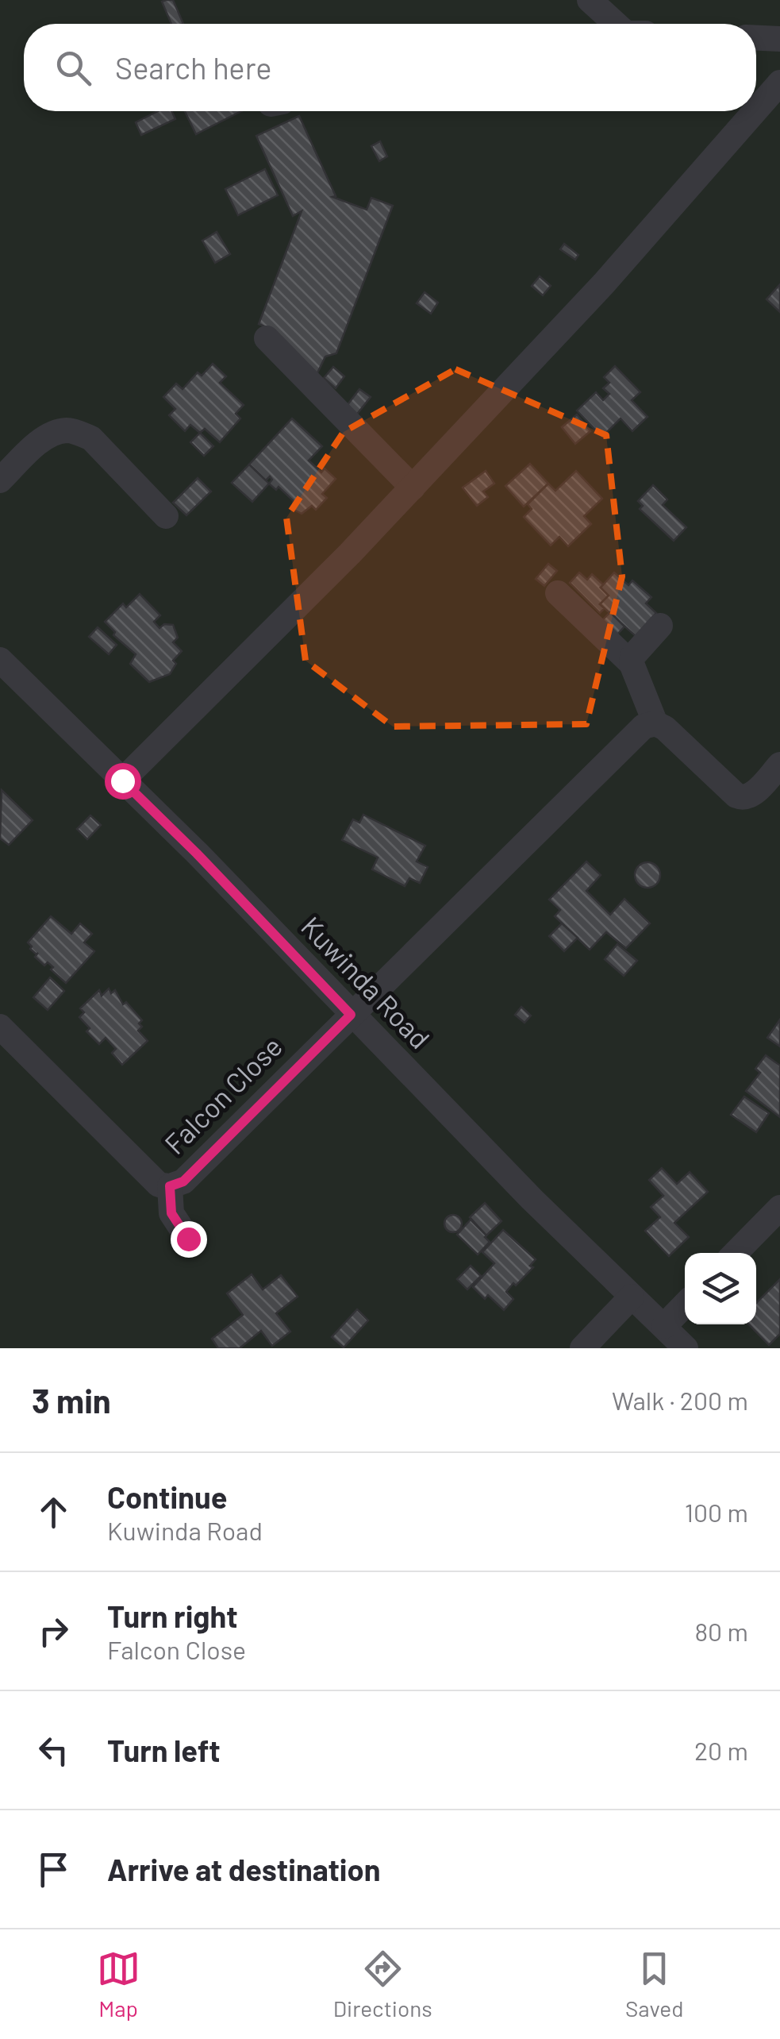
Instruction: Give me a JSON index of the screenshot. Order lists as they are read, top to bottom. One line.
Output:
{"streets":{"street":["Kuwinda Road","Falcon Close"]},"crossings":[["Kuwinda Road","Falcon Close"]],"page":{"search":"Search here","heading":["3 min","Walk · 200 m"],"list":[["Continue","Kuwinda Road","100 m"],["Turn right","Falcon Close","80 m"],["Turn left","20 m"],"Arrive at destination"],"nav":["Map","Directions","Saved"]}}
